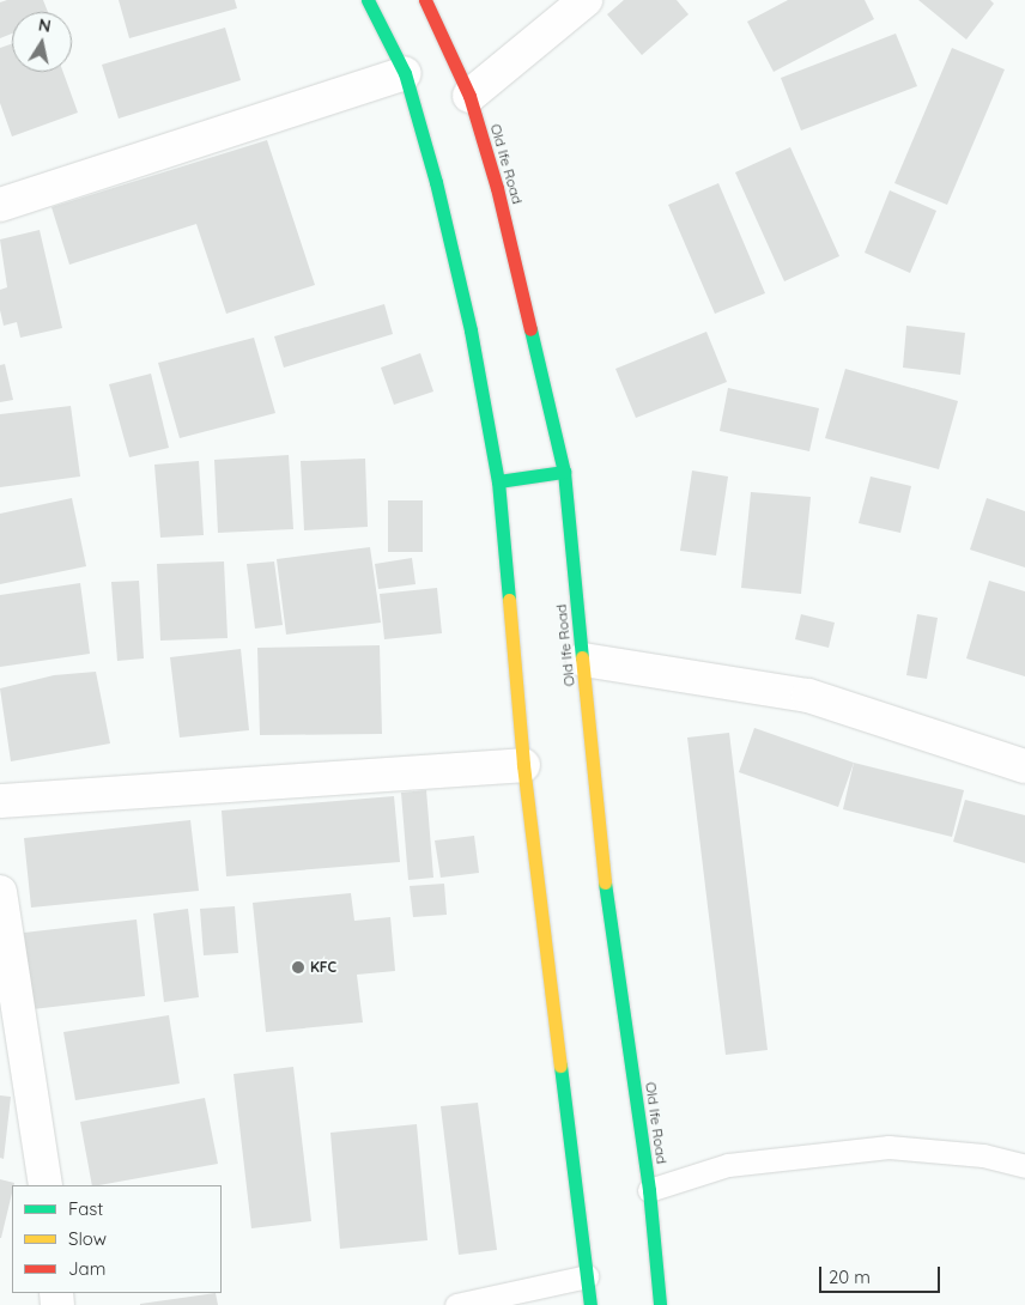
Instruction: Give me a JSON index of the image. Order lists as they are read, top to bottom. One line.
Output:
{"streets":{"main road":["Old Ife Road"]},"places":["KFC"],"legend":["Fast","Slow","Jam"],"scale_bar":"20 m","north":"top"}
